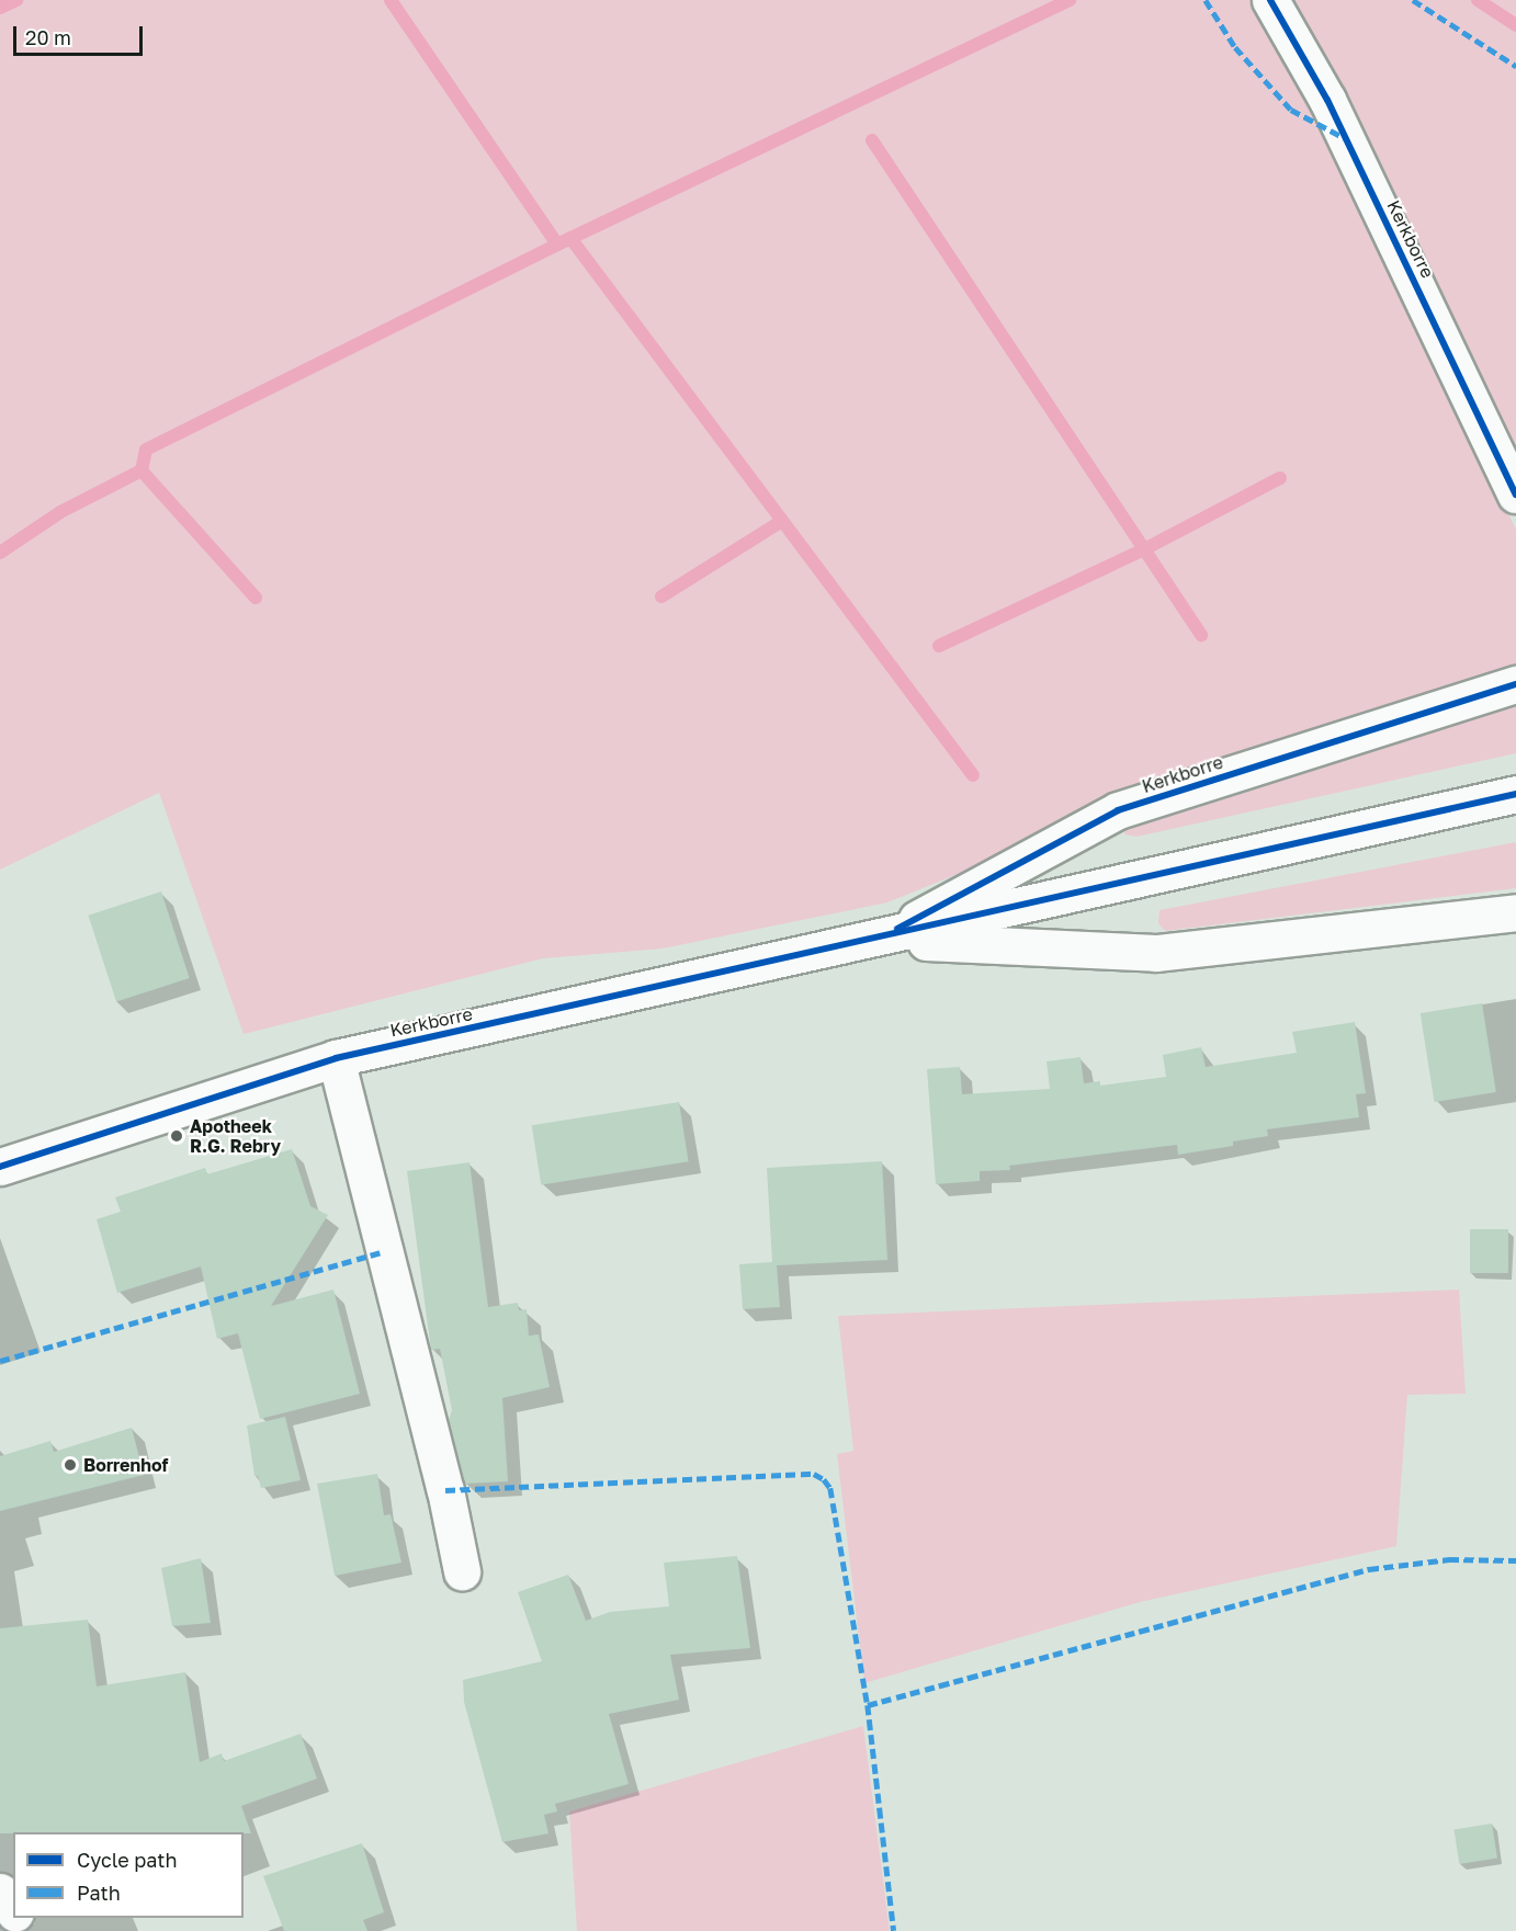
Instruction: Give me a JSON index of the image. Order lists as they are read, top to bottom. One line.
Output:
{"streets":{"street":["Kerkborre"]},"places":["Apotheek R.G. Rebry","Borrenhof"],"legend":["Cycle path","Path"],"scale_bar":"20 m"}
